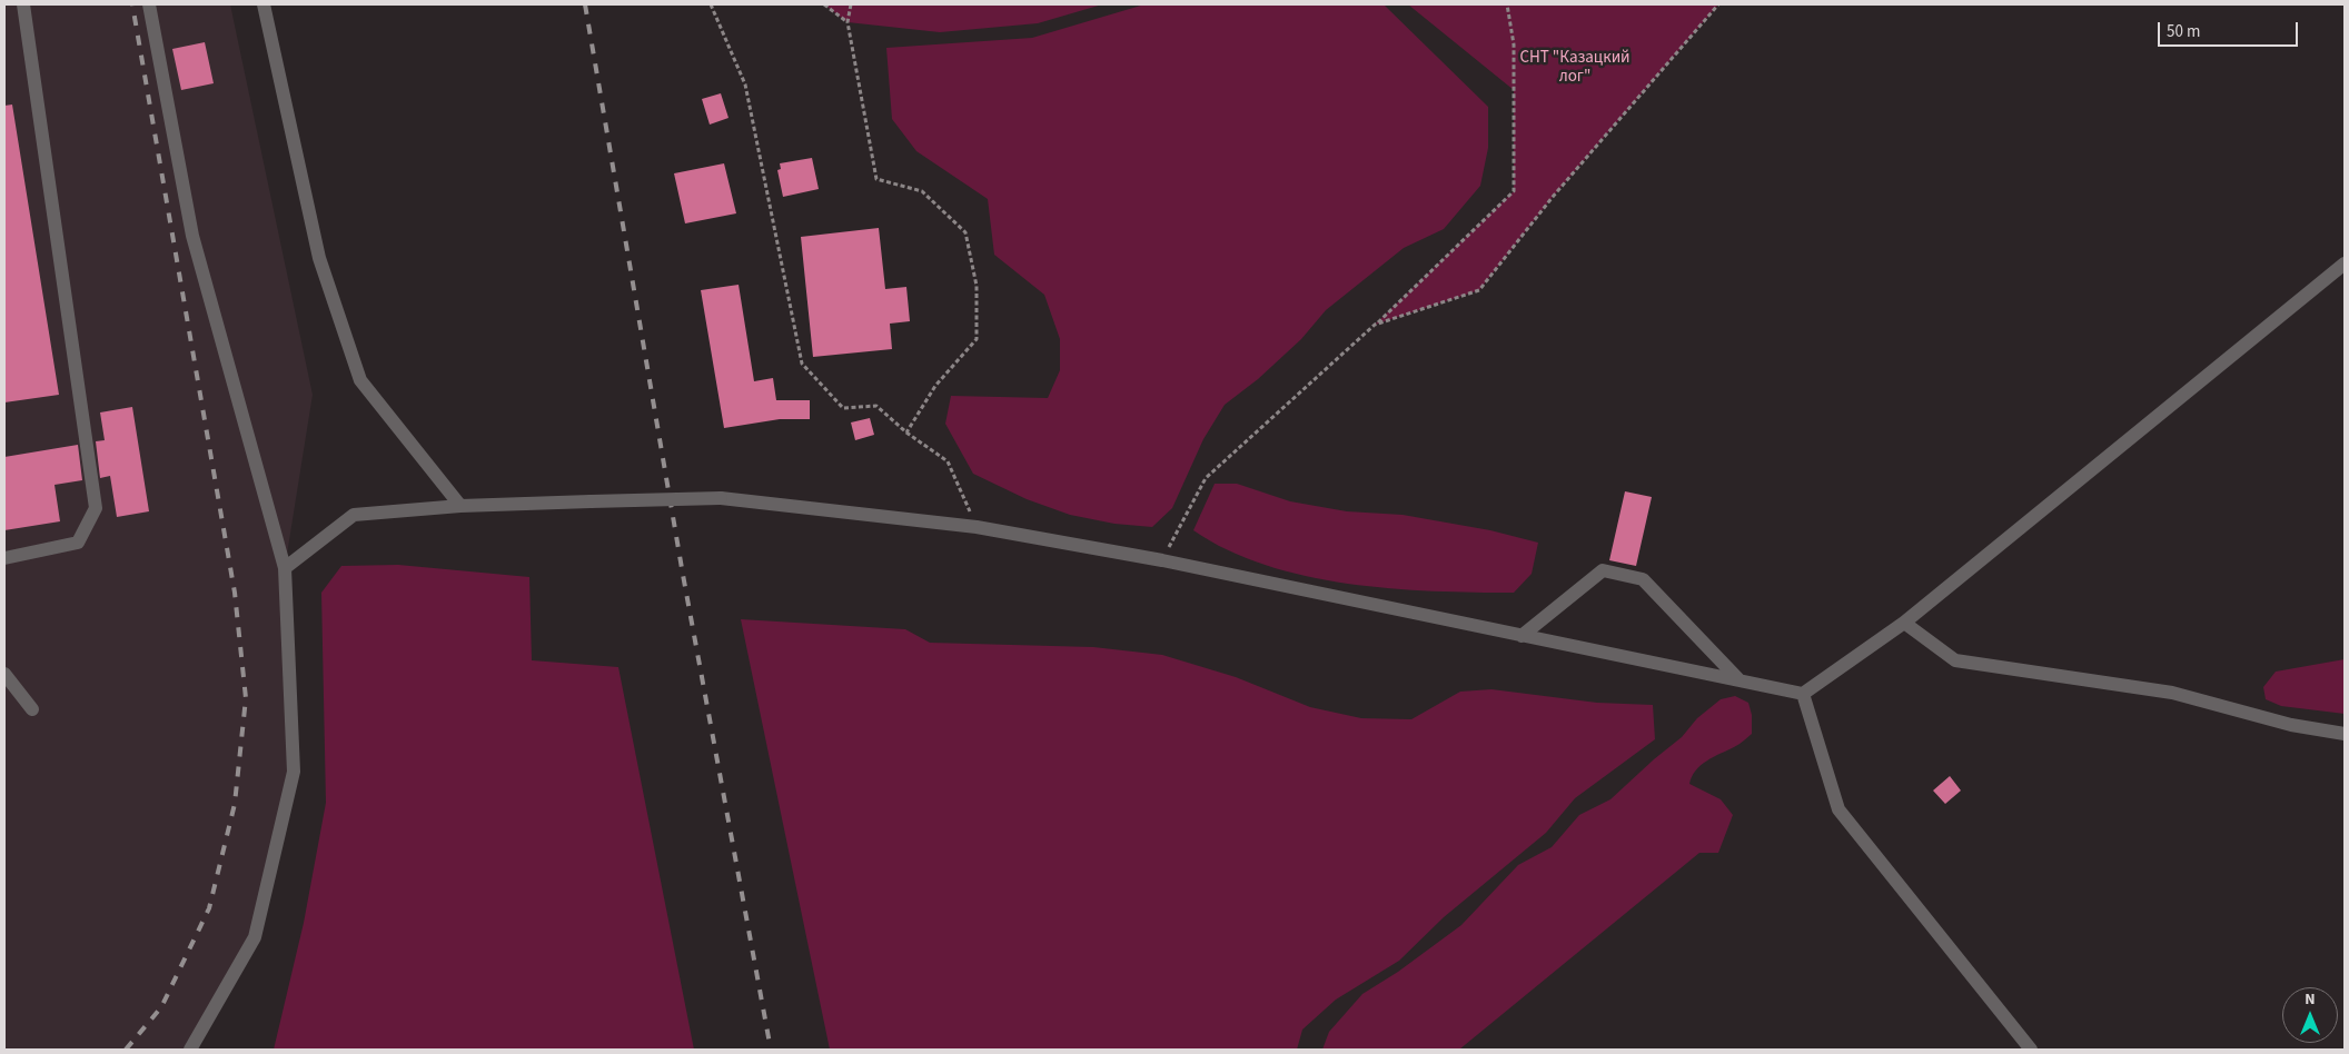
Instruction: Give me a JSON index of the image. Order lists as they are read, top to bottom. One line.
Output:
{"parks":["СНТ \"Казацкий лог\""],"scale_bar":"50 m","north":"top"}
